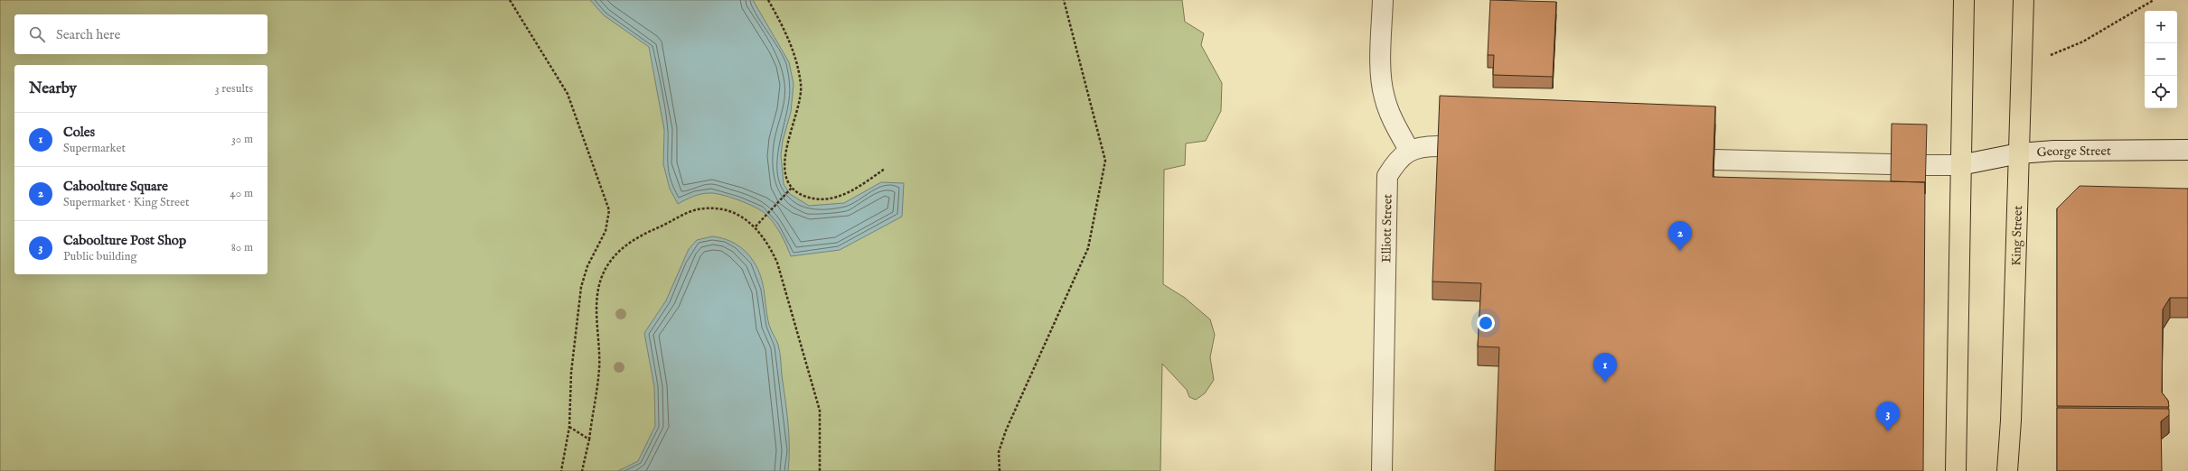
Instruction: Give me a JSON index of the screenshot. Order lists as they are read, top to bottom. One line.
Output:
{"streets":{"main road":["King Street"],"street":["George Street","Elliott Street"]},"crossings":[["George Street","King Street"]],"page":{"map_buttons":["+","−"],"search":"Search here","heading":["Nearby","3 results"],"list":[{"mark":"1","name":"Coles","note":"Supermarket","value":"30 m"},{"mark":"2","name":"Caboolture Square","note":"Supermarket · King Street","value":"40 m"},{"mark":"3","name":"Caboolture Post Shop","note":"Public building","value":"80 m"}],"pins":["2","1","3"]}}
